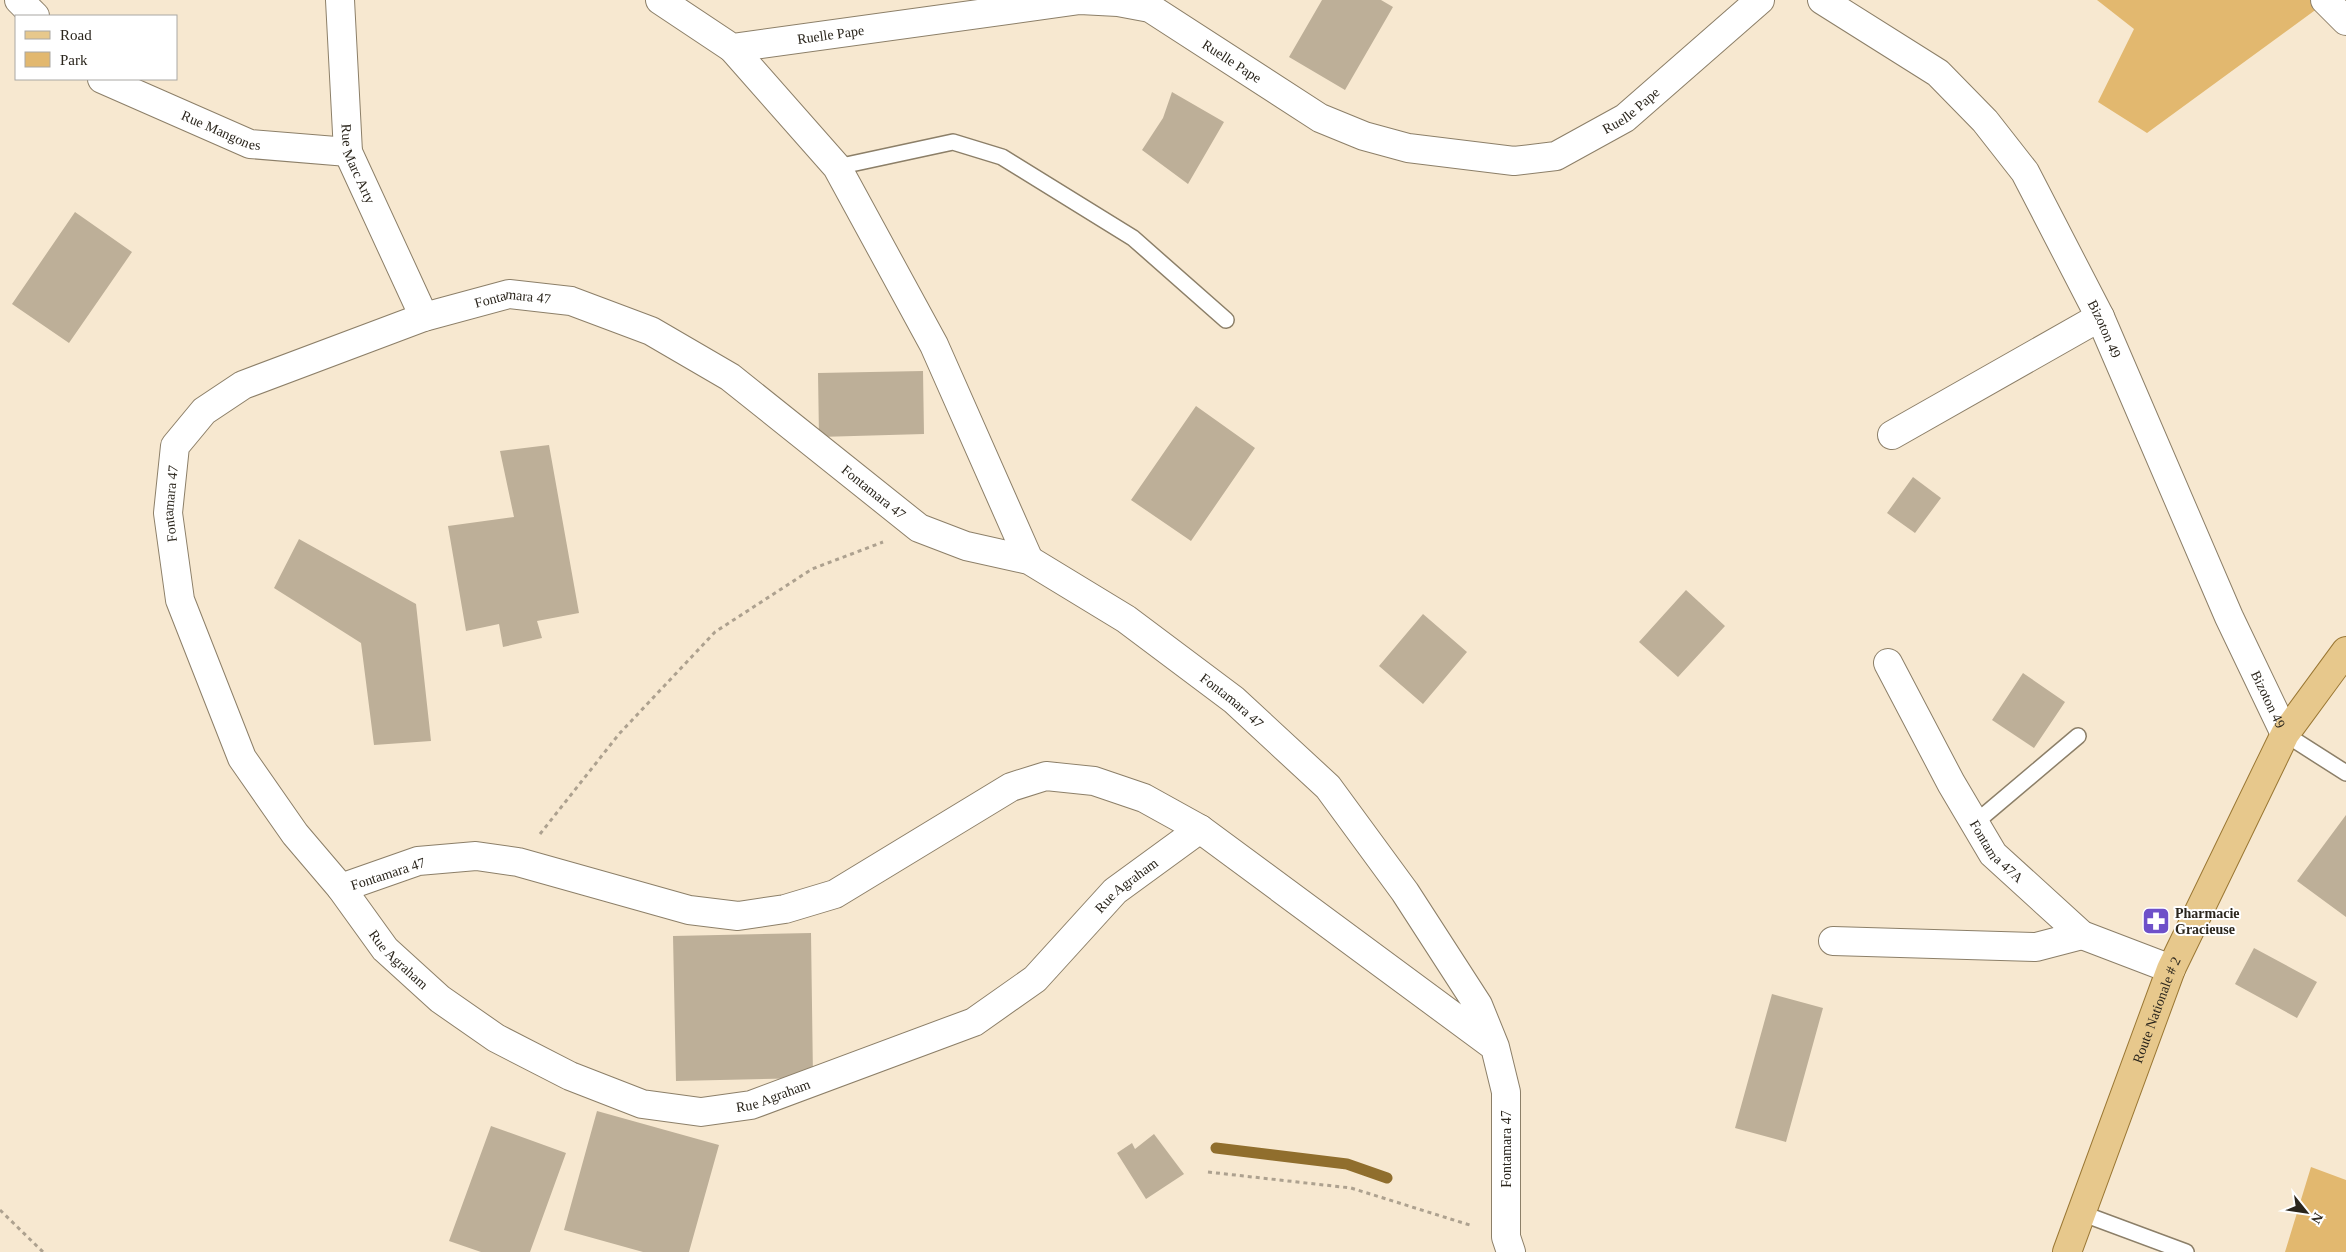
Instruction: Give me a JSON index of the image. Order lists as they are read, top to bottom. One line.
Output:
{"streets":{"main road":["Route Nationale # 2"],"street":["Ruelle Pape","Rue Mangones","Rue Marc Arty","Fontamara 47","Bizoton 49","Fontama 47A","Rue Agraham"]},"crossings":[["Rue Mangones","Rue Marc Arty"],["Rue Marc Arty","Fontamara 47"],["Fontamara 47","Rue Agraham"],["Bizoton 49","Route Nationale # 2"],["Fontama 47A","Route Nationale # 2"]],"places":{"pharmacy":["Pharmacie Gracieuse"]},"legend":["Road","Park"],"north":"bottom right"}
